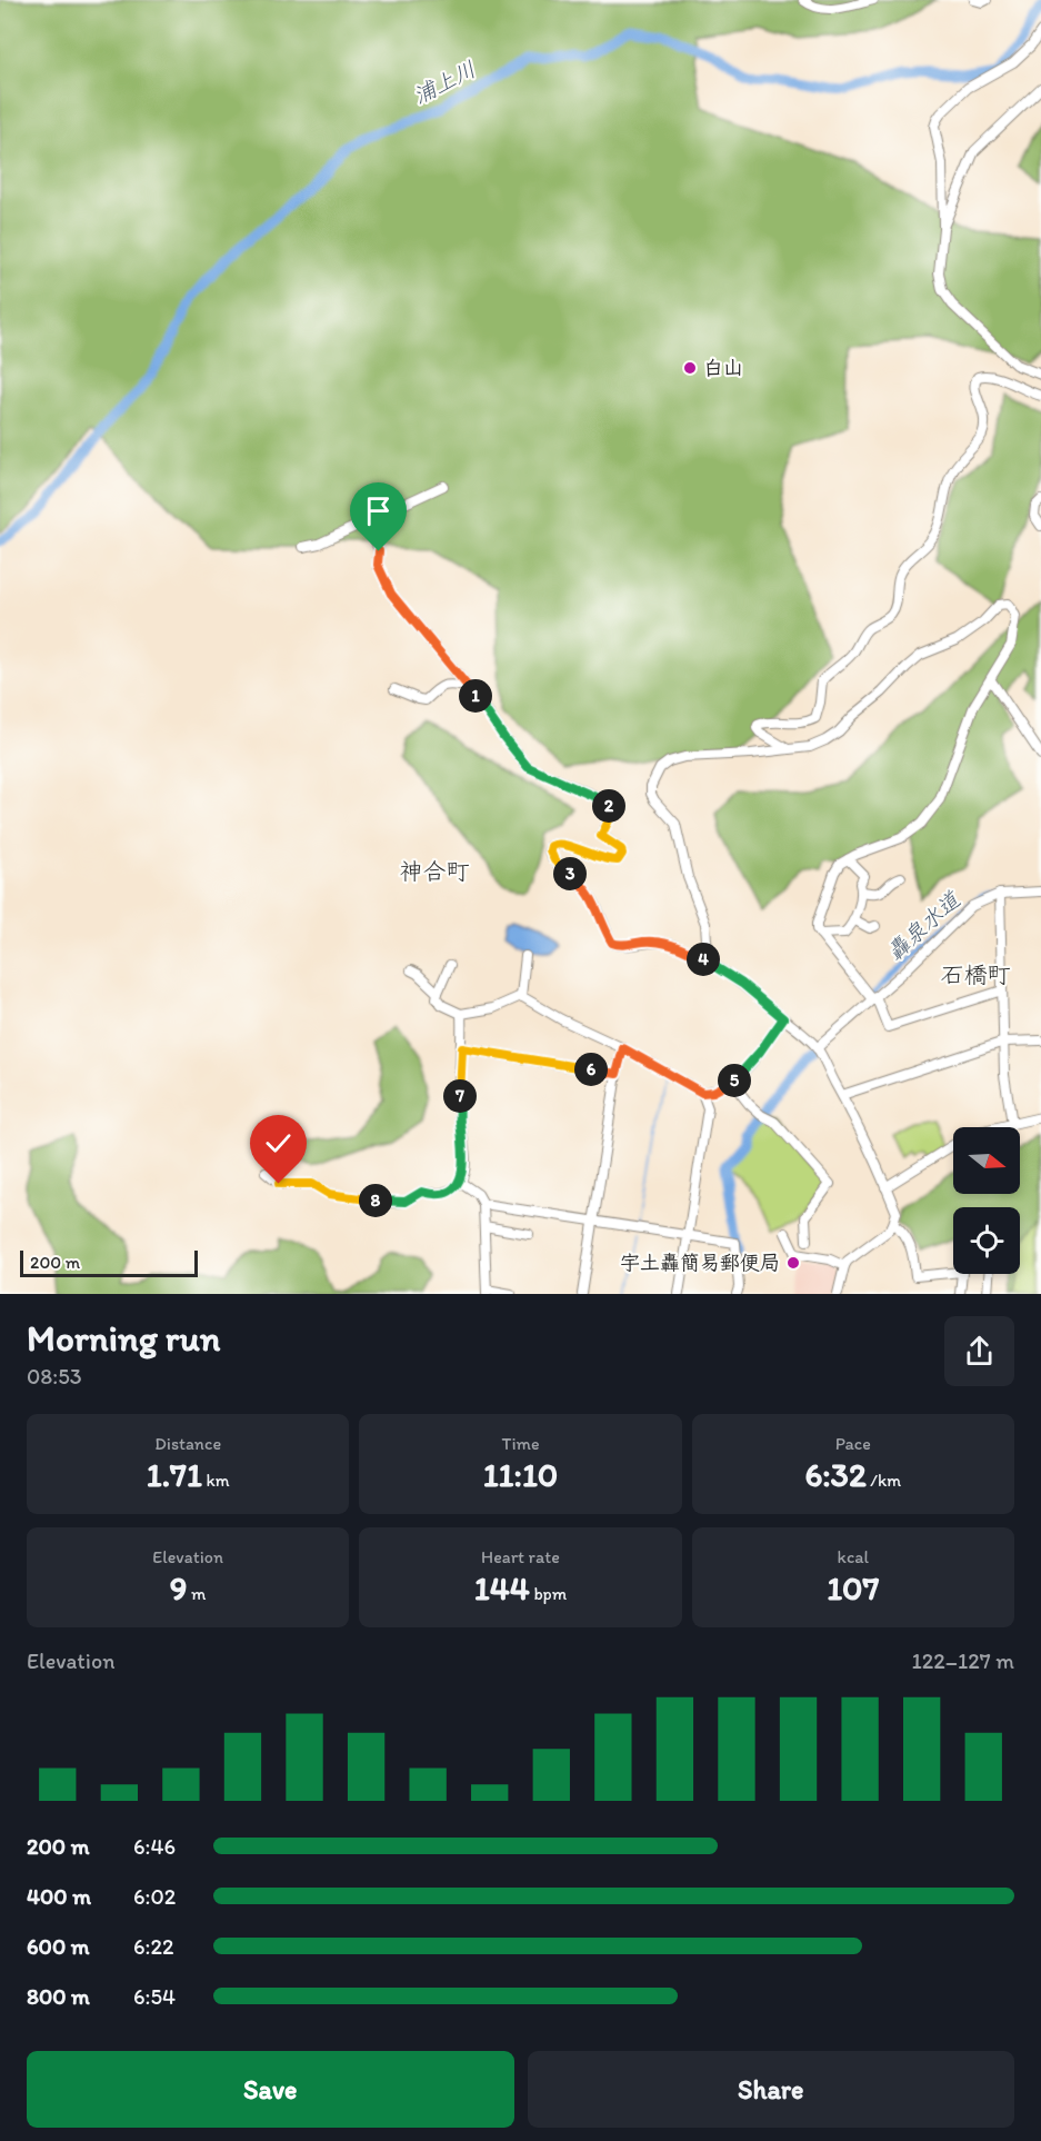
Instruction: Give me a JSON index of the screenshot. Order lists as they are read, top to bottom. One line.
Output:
{"districts":["神合町","石橋町"],"water":["浦上川","轟泉水道"],"places":["白山","宇土轟簡易郵便局"],"scale_bar":"200 m","north":"right","page":{"pins":["1","2","3","4","6","5","7","8"],"scale":"200 m","heading":["Morning run","08:53"],"stats":[["Distance","1.71 km"],["Time","11:10"],["Pace","6:32 /km"],["Elevation","9 m"],["Heart rate","144 bpm"],["kcal","107"]],"chart":["Elevation","122–127 m"],"list":[{"name":"200 m","note":"6:46"},{"name":"400 m","note":"6:02"},{"name":"600 m","note":"6:22"},{"name":"800 m","note":"6:54"}],"buttons":["Save","Share"]}}
